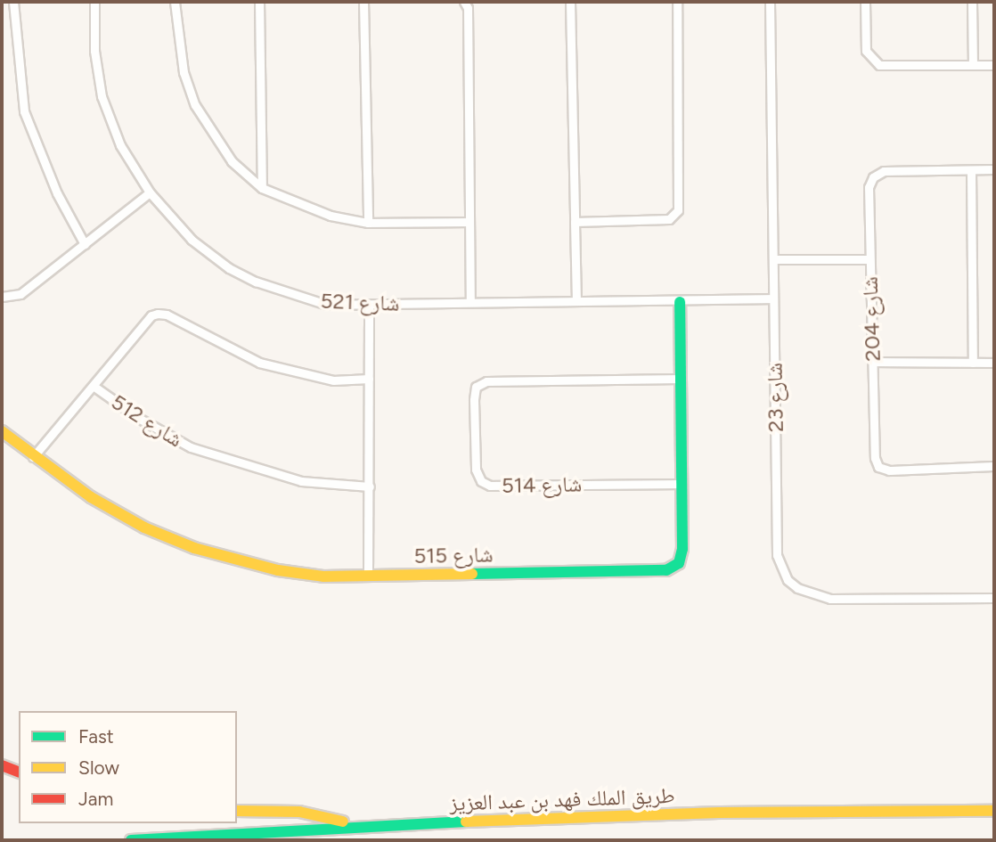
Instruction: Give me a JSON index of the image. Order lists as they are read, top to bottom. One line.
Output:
{"streets":{"main road":["شارع 515","طريق الملك فهد بن عبد العزيز"],"street":["شارع 521","شارع 204","شارع 23","شارع 512","شارع 514"]},"crossings":[["شارع 521","شارع 23"],["شارع 521","شارع 515"],["شارع 514","شارع 515"]],"legend":["Fast","Slow","Jam"]}
